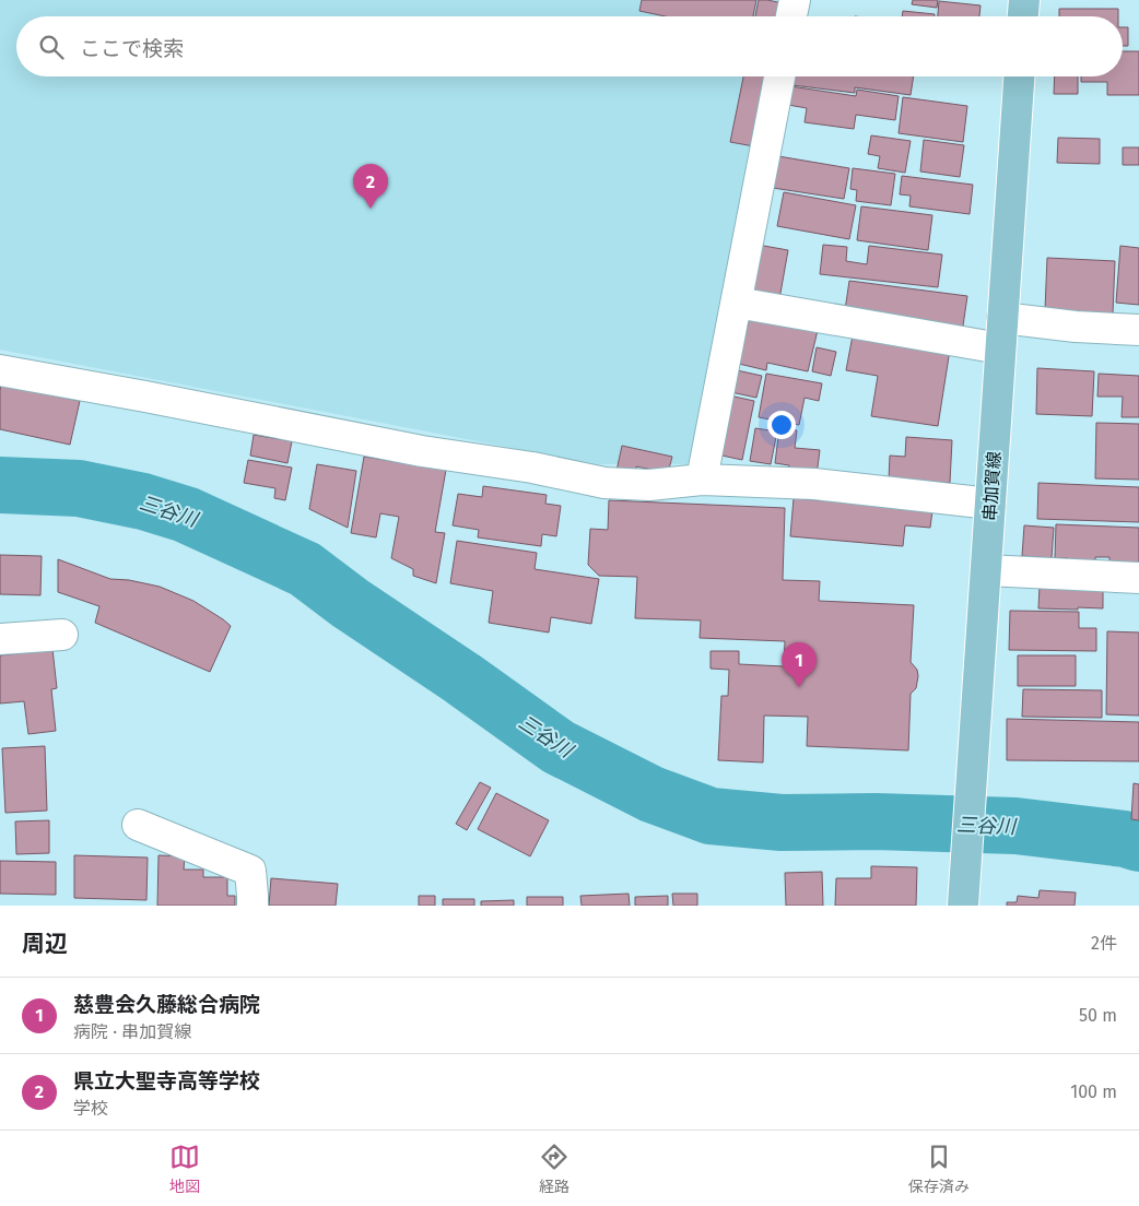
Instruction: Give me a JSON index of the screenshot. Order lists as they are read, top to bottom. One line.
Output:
{"streets":{"main road":["串加賀線"]},"water":["三谷川"],"page":{"search":"ここで検索","pins":["2","1"],"heading":["周辺","2件"],"list":[{"mark":"1","name":"慈豊会久藤総合病院","note":"病院 · 串加賀線","value":"50 m"},{"mark":"2","name":"県立大聖寺高等学校","note":"学校","value":"100 m"}],"nav":["地図","経路","保存済み"]}}
